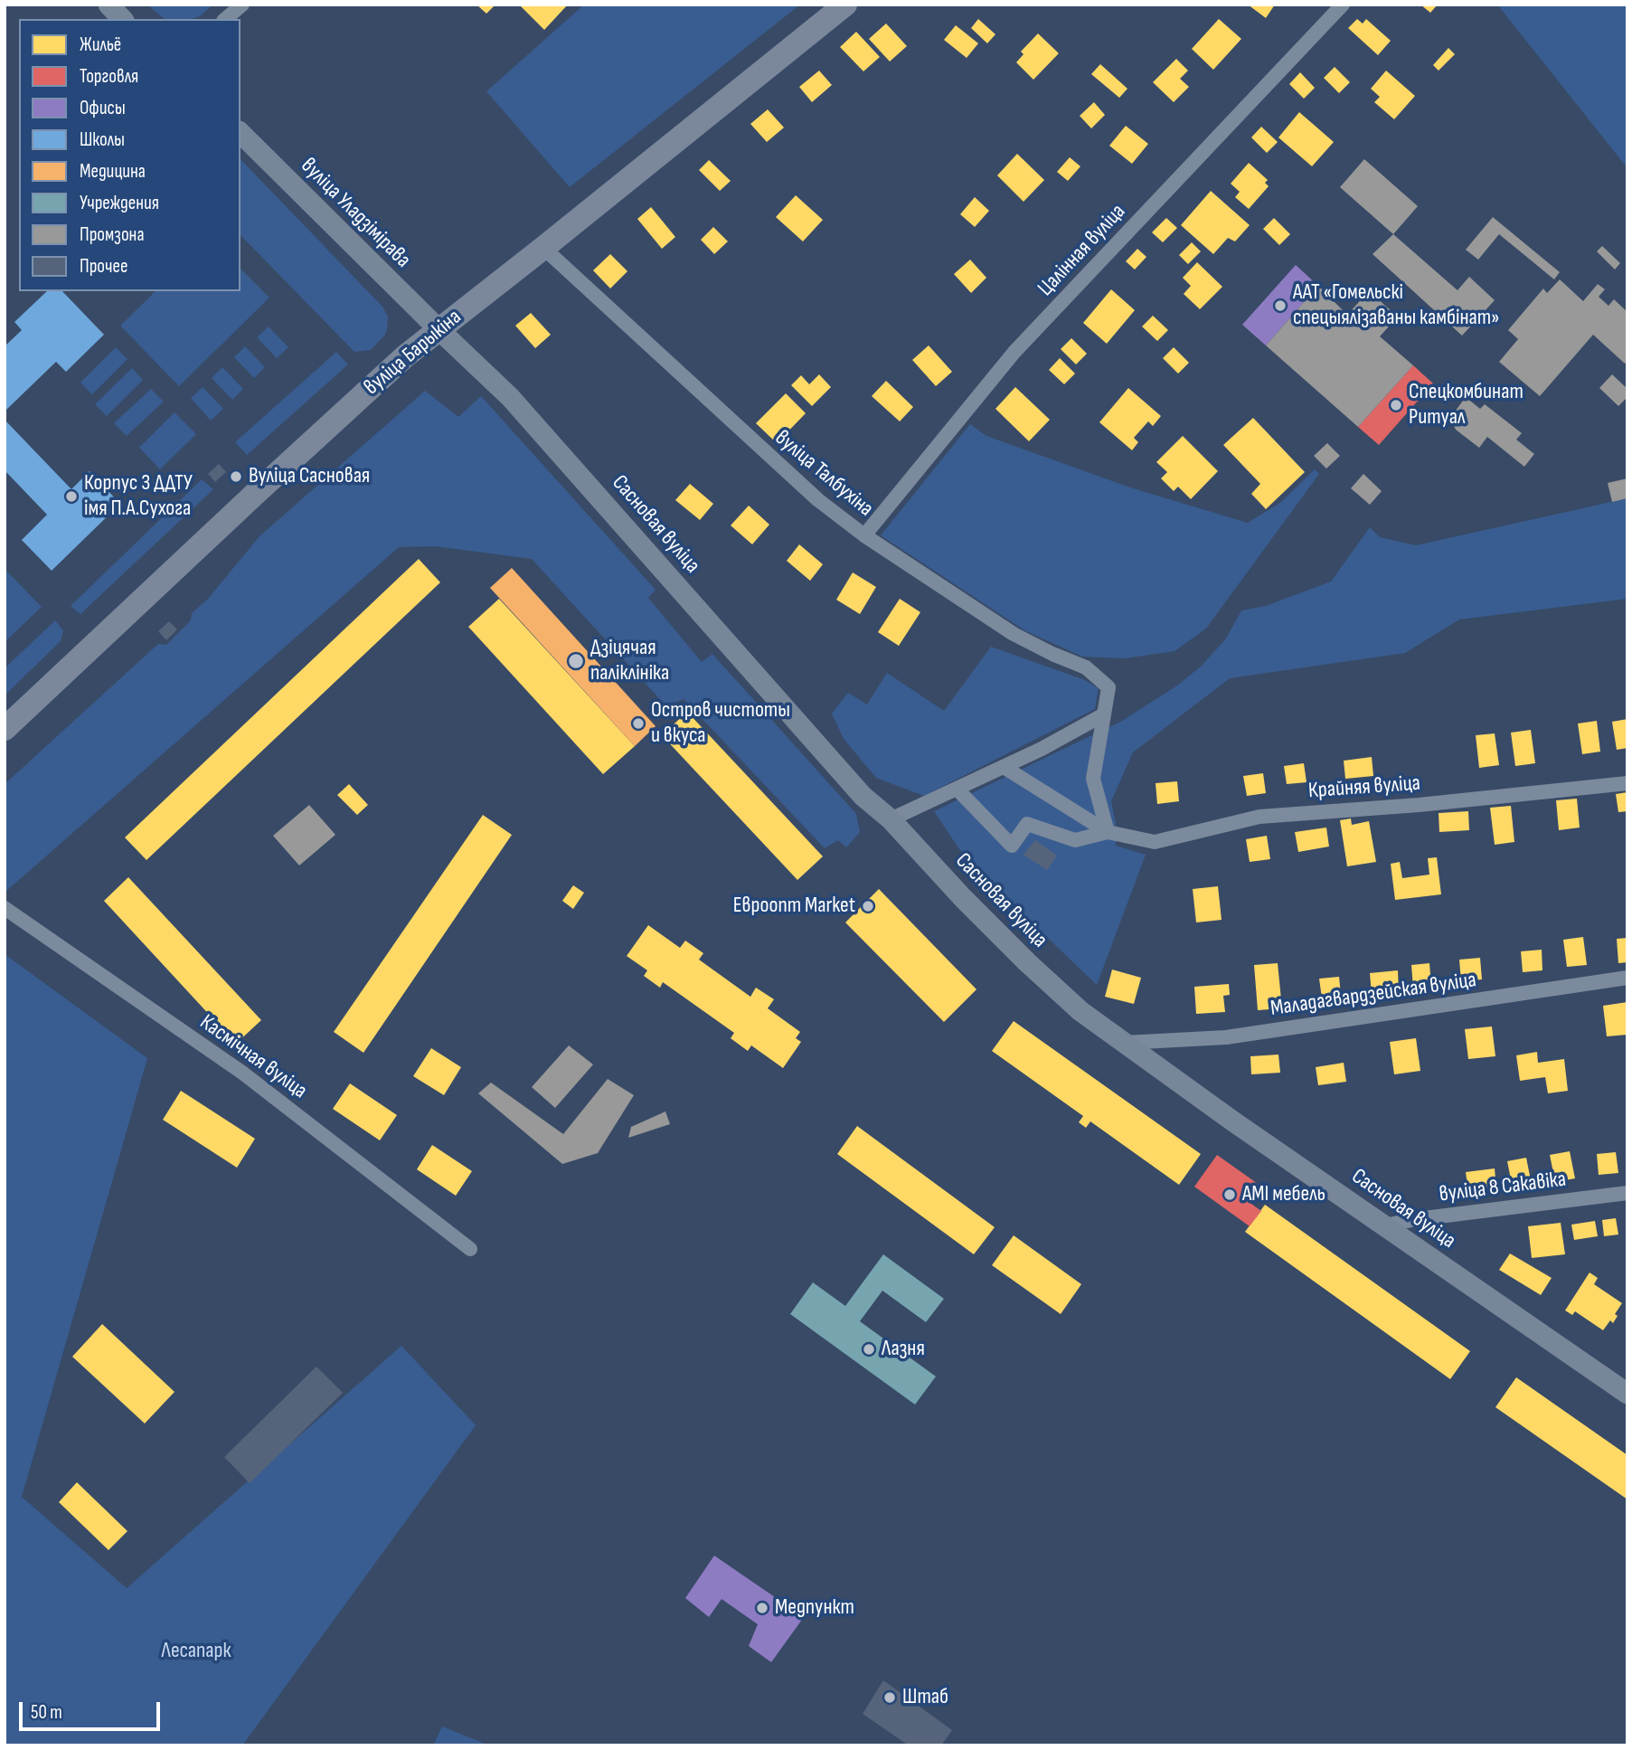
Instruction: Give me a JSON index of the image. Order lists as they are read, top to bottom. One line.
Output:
{"streets":{"main road":["вуліца Уладзімірава","вуліца Барыкіна","Сасновая вуліца"],"street":["Цалінная вуліца","вуліца Талбухіна","Крайняя вуліца","Маладагвардзейская вуліца","Касмічная вуліца","вуліца 8 Сакавіка"]},"crossings":[["вуліца Уладзімірава","вуліца Барыкіна"],["вуліца Уладзімірава","Сасновая вуліца"],["Цалінная вуліца","вуліца Талбухіна"],["вуліца Барыкіна","вуліца Талбухіна"],["вуліца Барыкіна","Сасновая вуліца"],["Сасновая вуліца","Маладагвардзейская вуліца"],["Сасновая вуліца","вуліца 8 Сакавіка"]],"parks":["Лесапарк"],"places":["ААТ «Гомельскі спецыялізаваны камбінат»","Спецкомбинат Ритуал","Вуліца Сасновая","Корпус 3 ДДТУ імя П.А.Сухога","Дзіцячая паліклініка","Остров чистоты и вкуса","Евроопт Market","AMI мебель","Лазня","Медпункт","Штаб"],"legend":["Жильё","Торговля","Офисы","Школы","Медицина","Учреждения","Промзона","Прочее"],"scale_bar":"50 m"}
